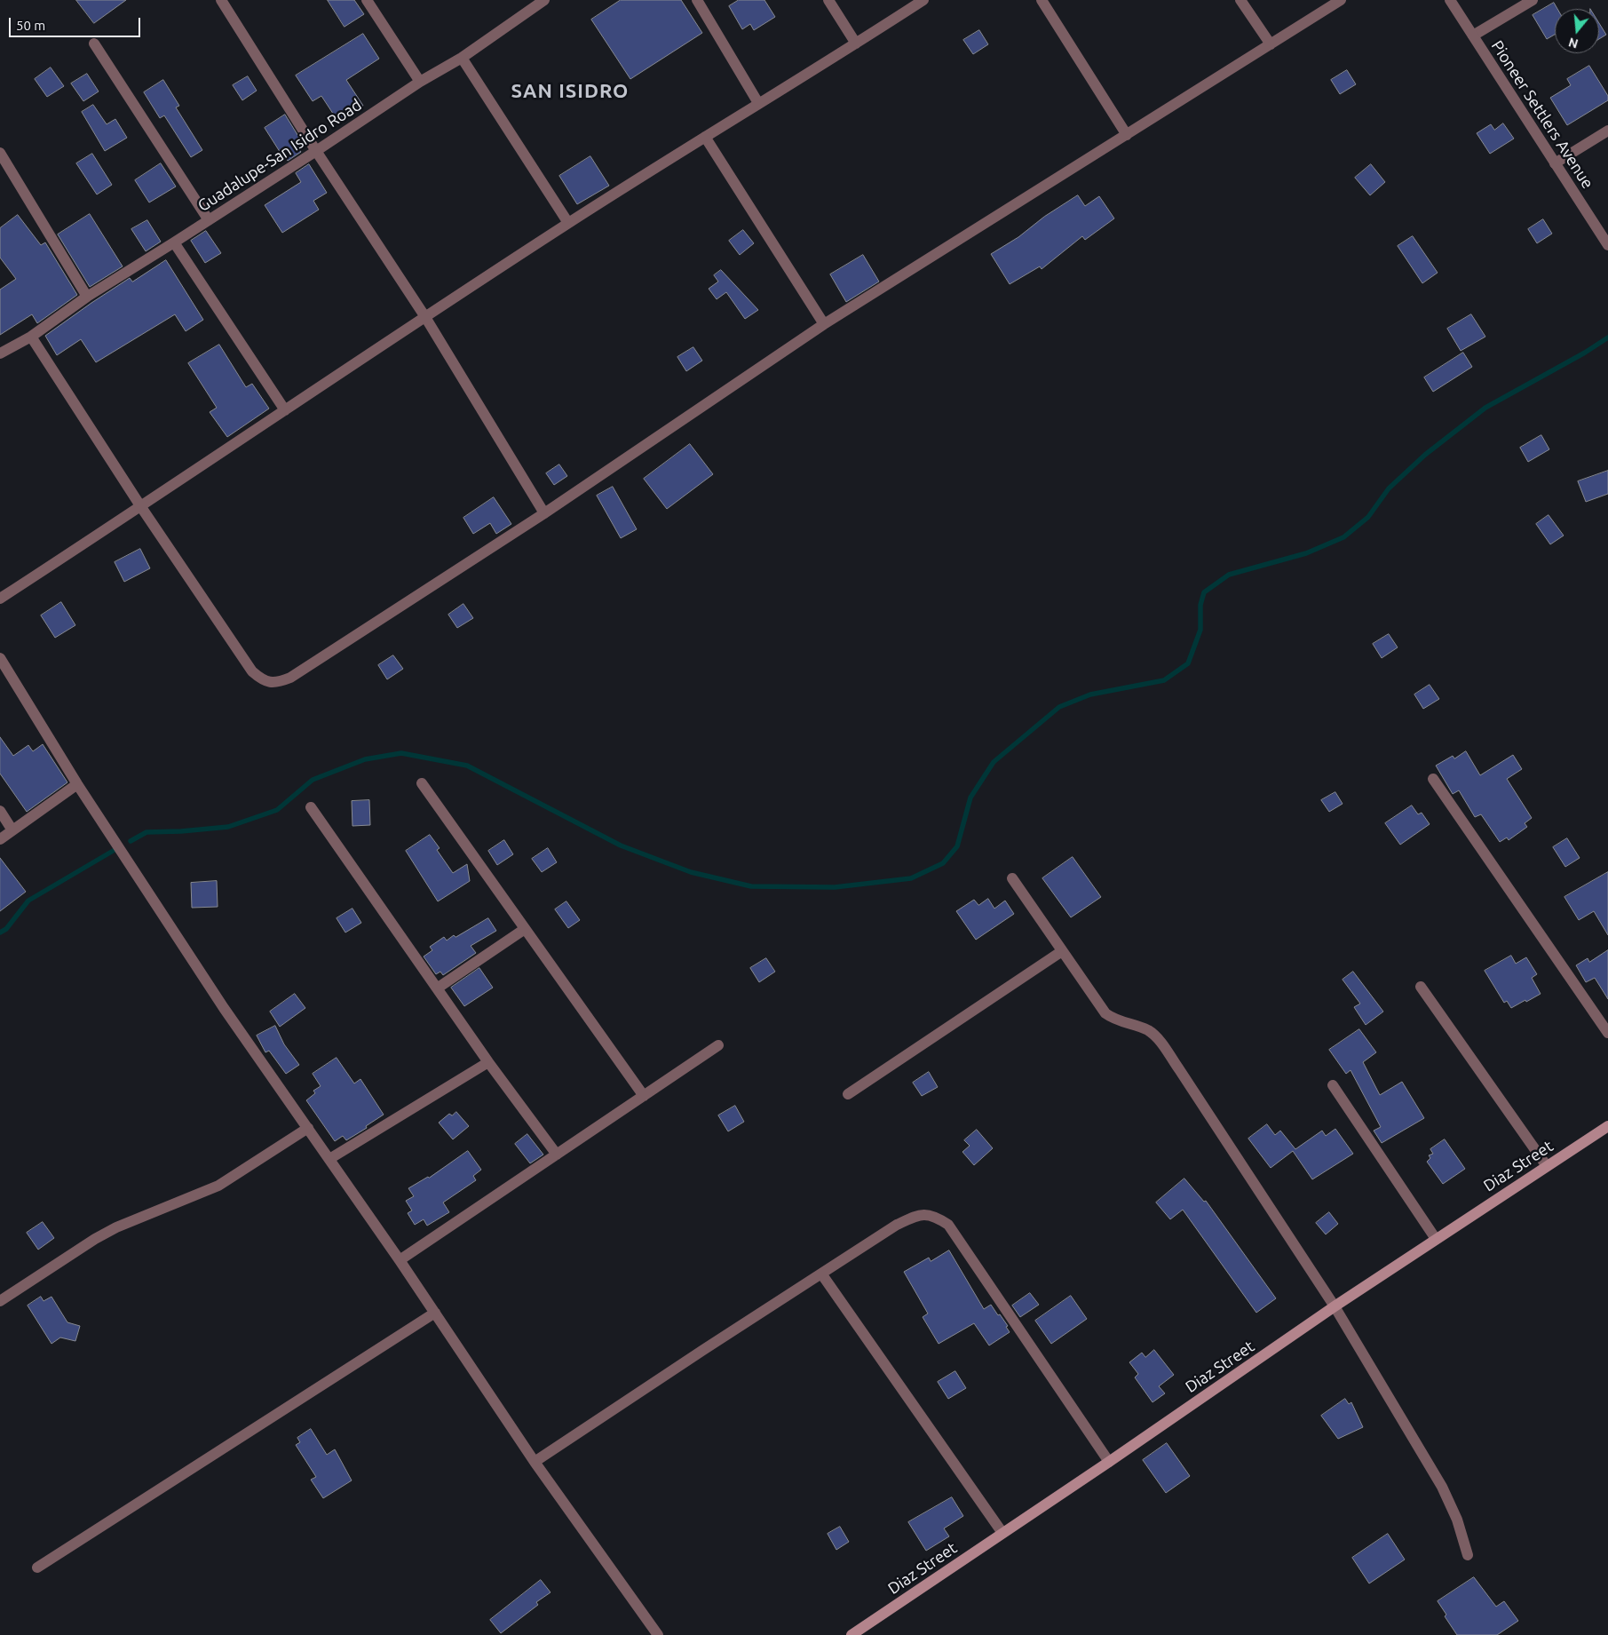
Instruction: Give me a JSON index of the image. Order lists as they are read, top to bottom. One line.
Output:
{"streets":{"main road":["Diaz Street"],"street":["Pioneer Settlers Avenue","Guadalupe-San Isidro Road"]},"districts":["SAN ISIDRO"],"scale_bar":"50 m","north":"bottom"}
